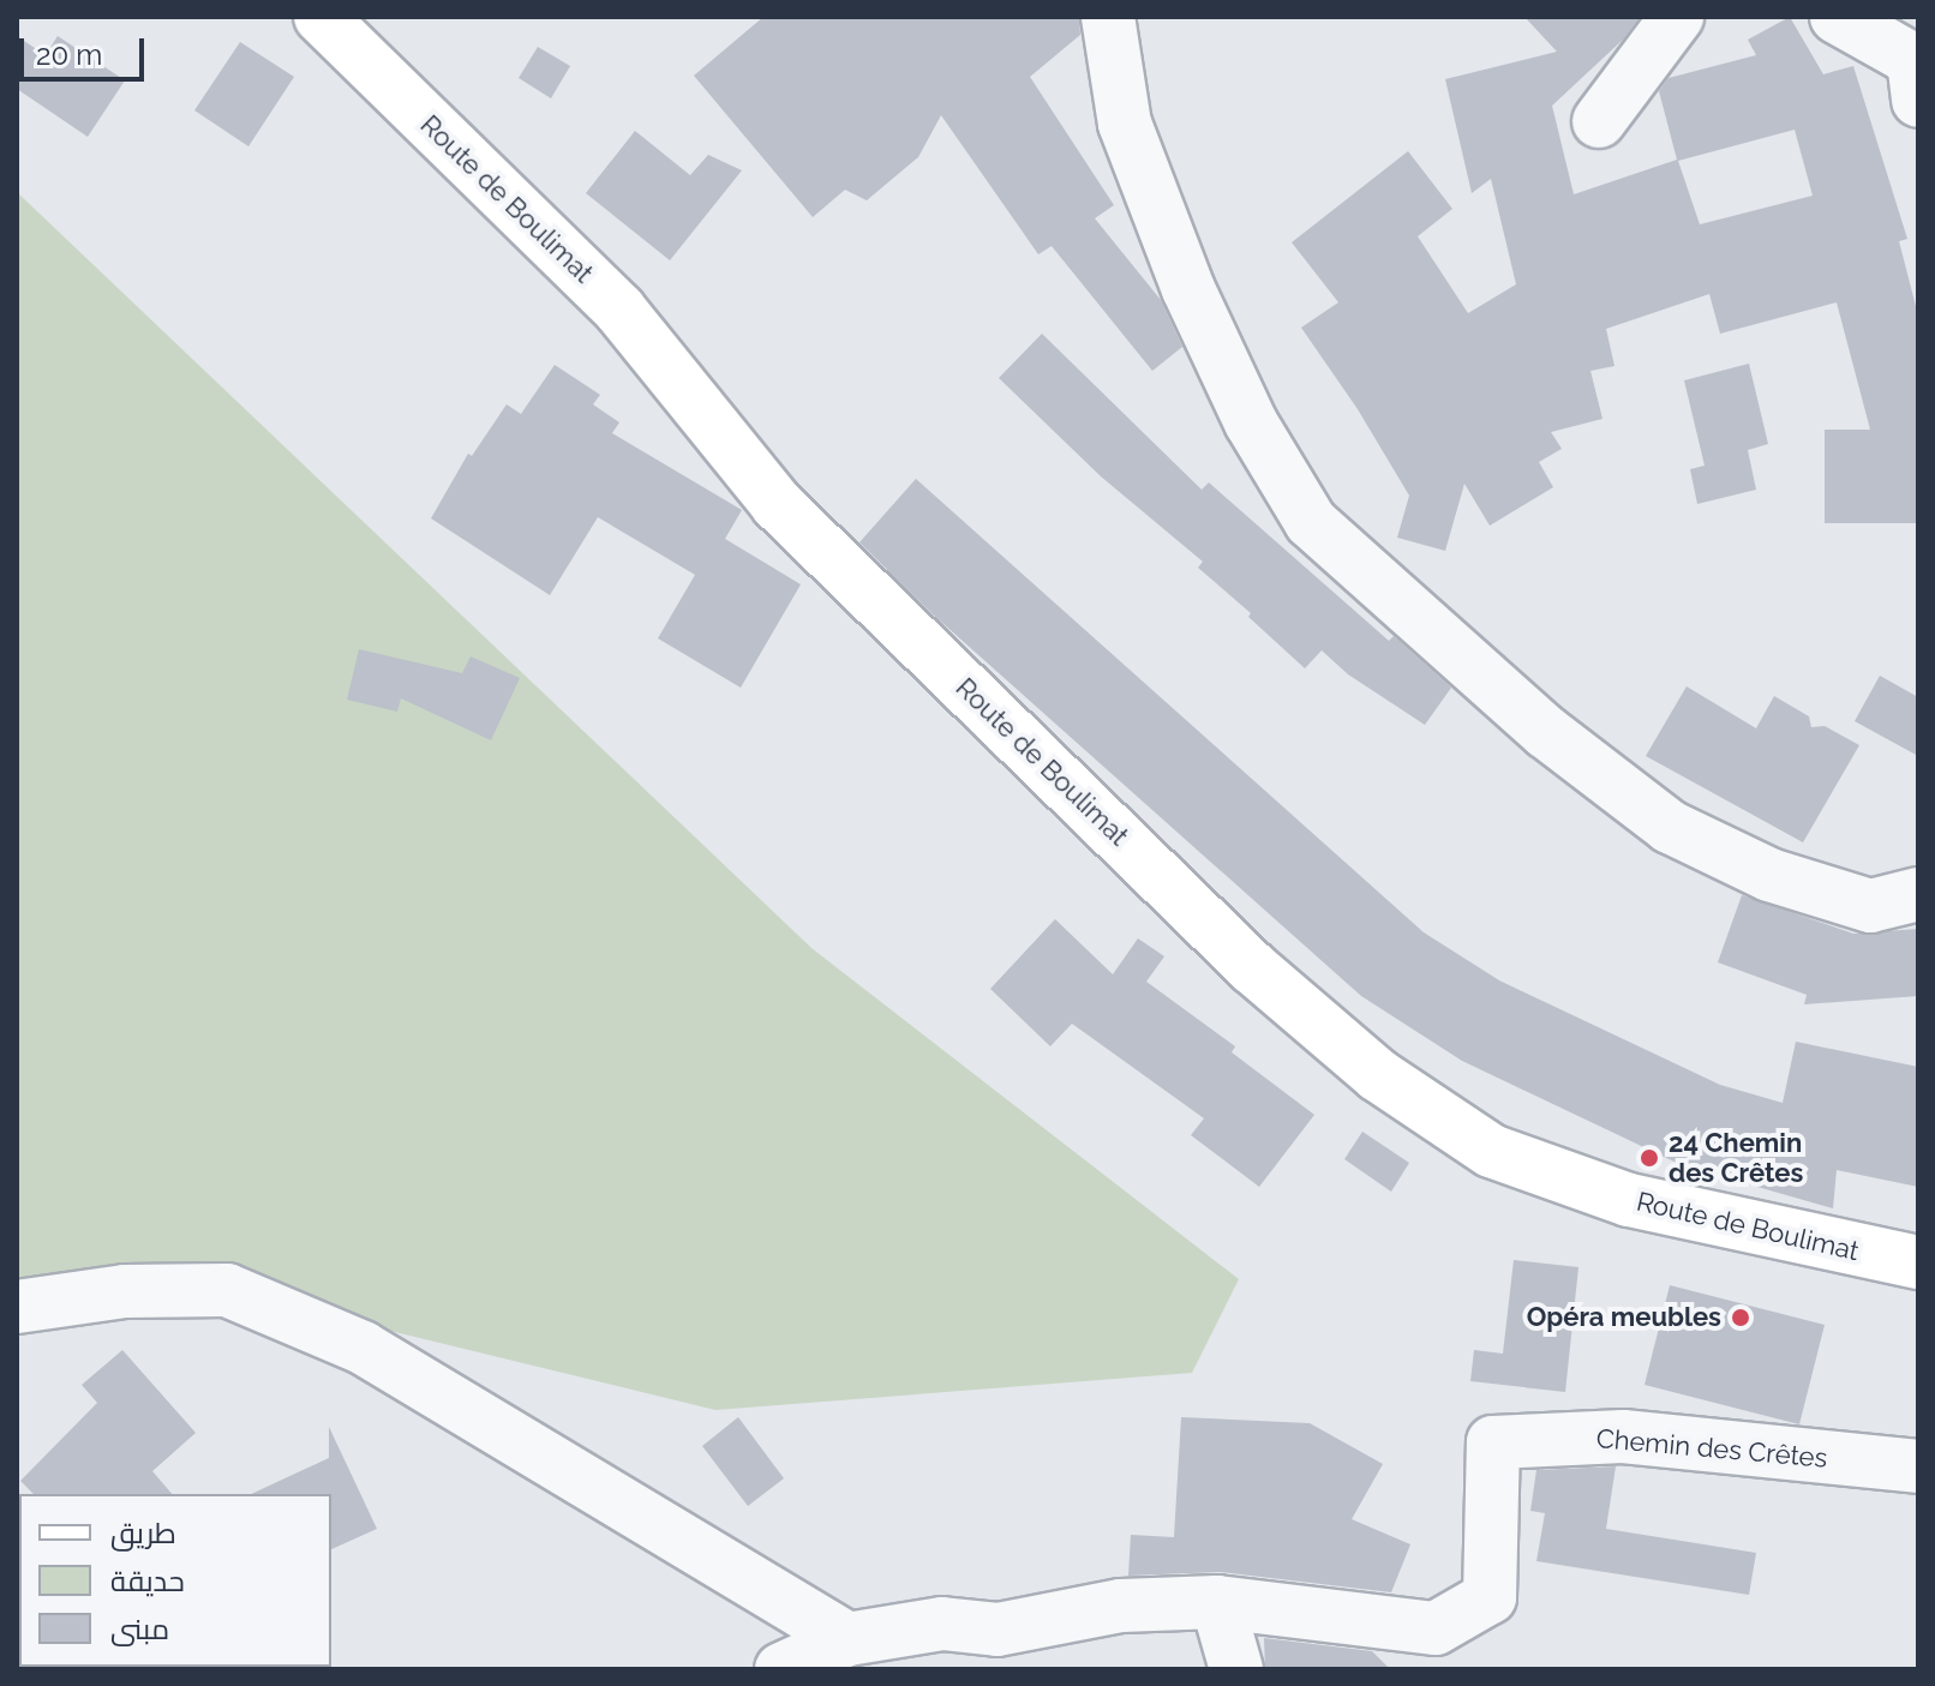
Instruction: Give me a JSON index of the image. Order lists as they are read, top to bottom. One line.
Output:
{"streets":{"main road":["Route de Boulimat"],"street":["Chemin des Crêtes"]},"places":["24 Chemin des Crêtes","Opéra meubles"],"legend":["طريق","حديقة","مبنى"],"scale_bar":"20 m"}
